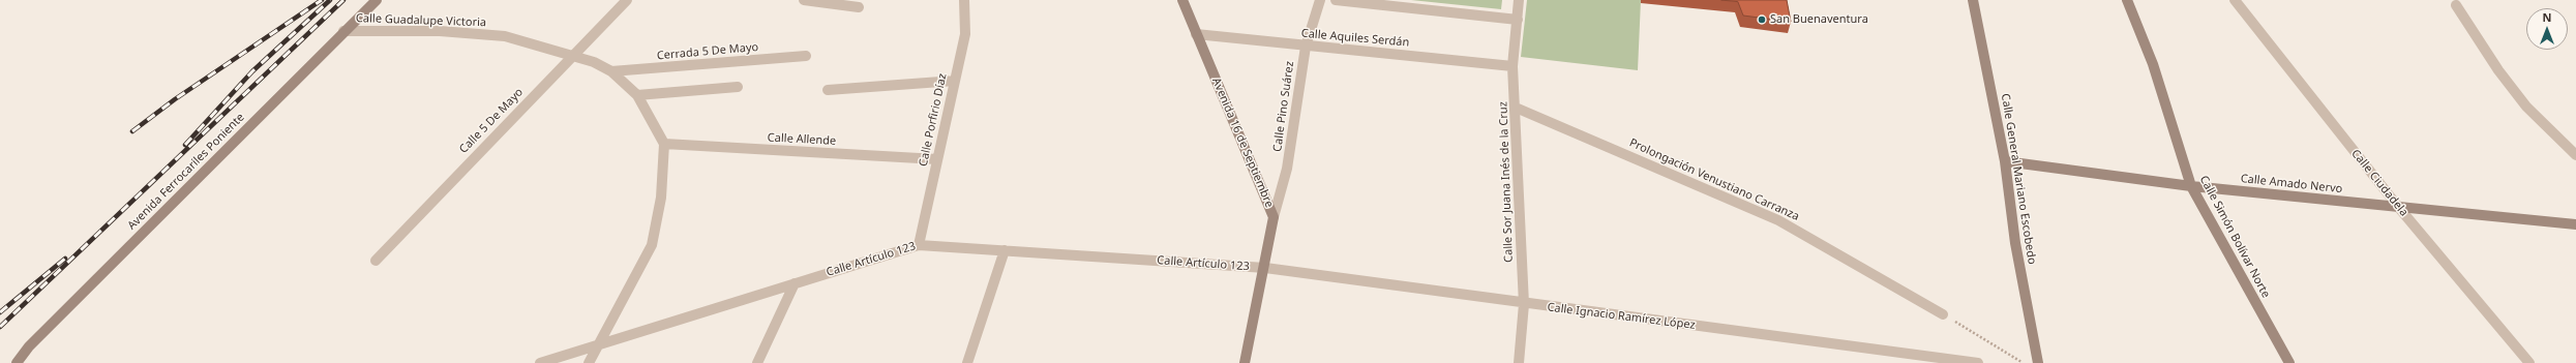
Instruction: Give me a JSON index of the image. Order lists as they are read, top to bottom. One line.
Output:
{"streets":{"street":["Calle Guadalupe Victoria","Calle Aquiles Serdán","Cerrada 5 De Mayo","Calle Pino Suárez","Calle Porfirio Díaz","Calle 5 De Mayo","Calle Allende","Avenida 16 de Septiembre","Avenida Ferrocariles Poniente","Calle General Mariano Escobedo","Prolongación Venustiano Carranza","Calle Sor Juana Inés de la Cruz","Calle Ciudadela","Calle Amado Nervo","Calle Simón Bolívar Norte","Calle Artículo 123","Calle Ignacio Ramírez López"]},"crossings":[["Calle Guadalupe Victoria","Cerrada 5 De Mayo"],["Calle Guadalupe Victoria","Calle 5 De Mayo"],["Calle Guadalupe Victoria","Calle Allende"],["Calle Guadalupe Victoria","Avenida Ferrocariles Poniente"],["Calle Aquiles Serdán","Calle Pino Suárez"],["Calle Aquiles Serdán","Avenida 16 de Septiembre"],["Calle Aquiles Serdán","Calle Sor Juana Inés de la Cruz"],["Calle Pino Suárez","Avenida 16 de Septiembre"],["Calle Porfirio Díaz","Calle Allende"],["Calle Porfirio Díaz","Calle Artículo 123"],["Avenida 16 de Septiembre","Calle Artículo 123"],["Avenida 16 de Septiembre","Calle Ignacio Ramírez López"],["Calle General Mariano Escobedo","Calle Amado Nervo"],["Prolongación Venustiano Carranza","Calle Sor Juana Inés de la Cruz"],["Calle Sor Juana Inés de la Cruz","Calle Ignacio Ramírez López"],["Calle Ciudadela","Calle Amado Nervo"],["Calle Amado Nervo","Calle Simón Bolívar Norte"],["Calle Artículo 123","Calle Ignacio Ramírez López"]],"places":["San Buenaventura"],"north":"top"}
